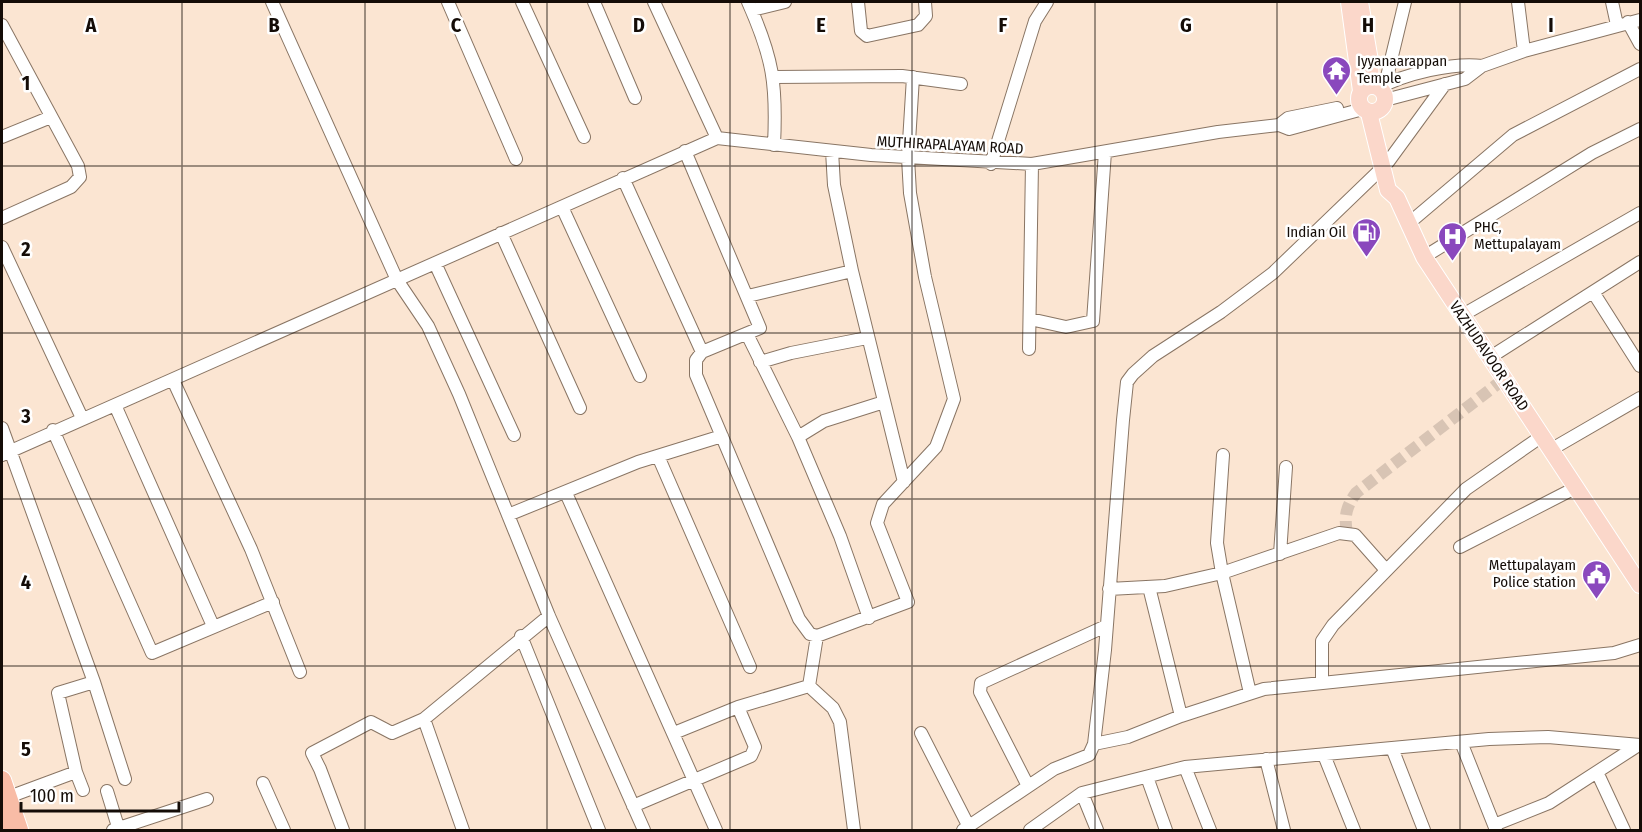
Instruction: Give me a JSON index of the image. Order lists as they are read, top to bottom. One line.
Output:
{"streets":{"main road":["VAZHUDAVOOR ROAD"],"street":["MUTHIRAPALAYAM ROAD"]},"crossings":[["MUTHIRAPALAYAM ROAD","VAZHUDAVOOR ROAD"]],"places":{"temple":["Iyyanaarappan Temple"],"fuel station":["Indian Oil"],"hospital":["PHC, Mettupalayam"],"public building":["Mettupalayam Police station"]},"scale_bar":"100 m","grid":{"columns":["A","B","C","D","E","F","G","H","I"],"rows":["1","2","3","4","5"]}}
